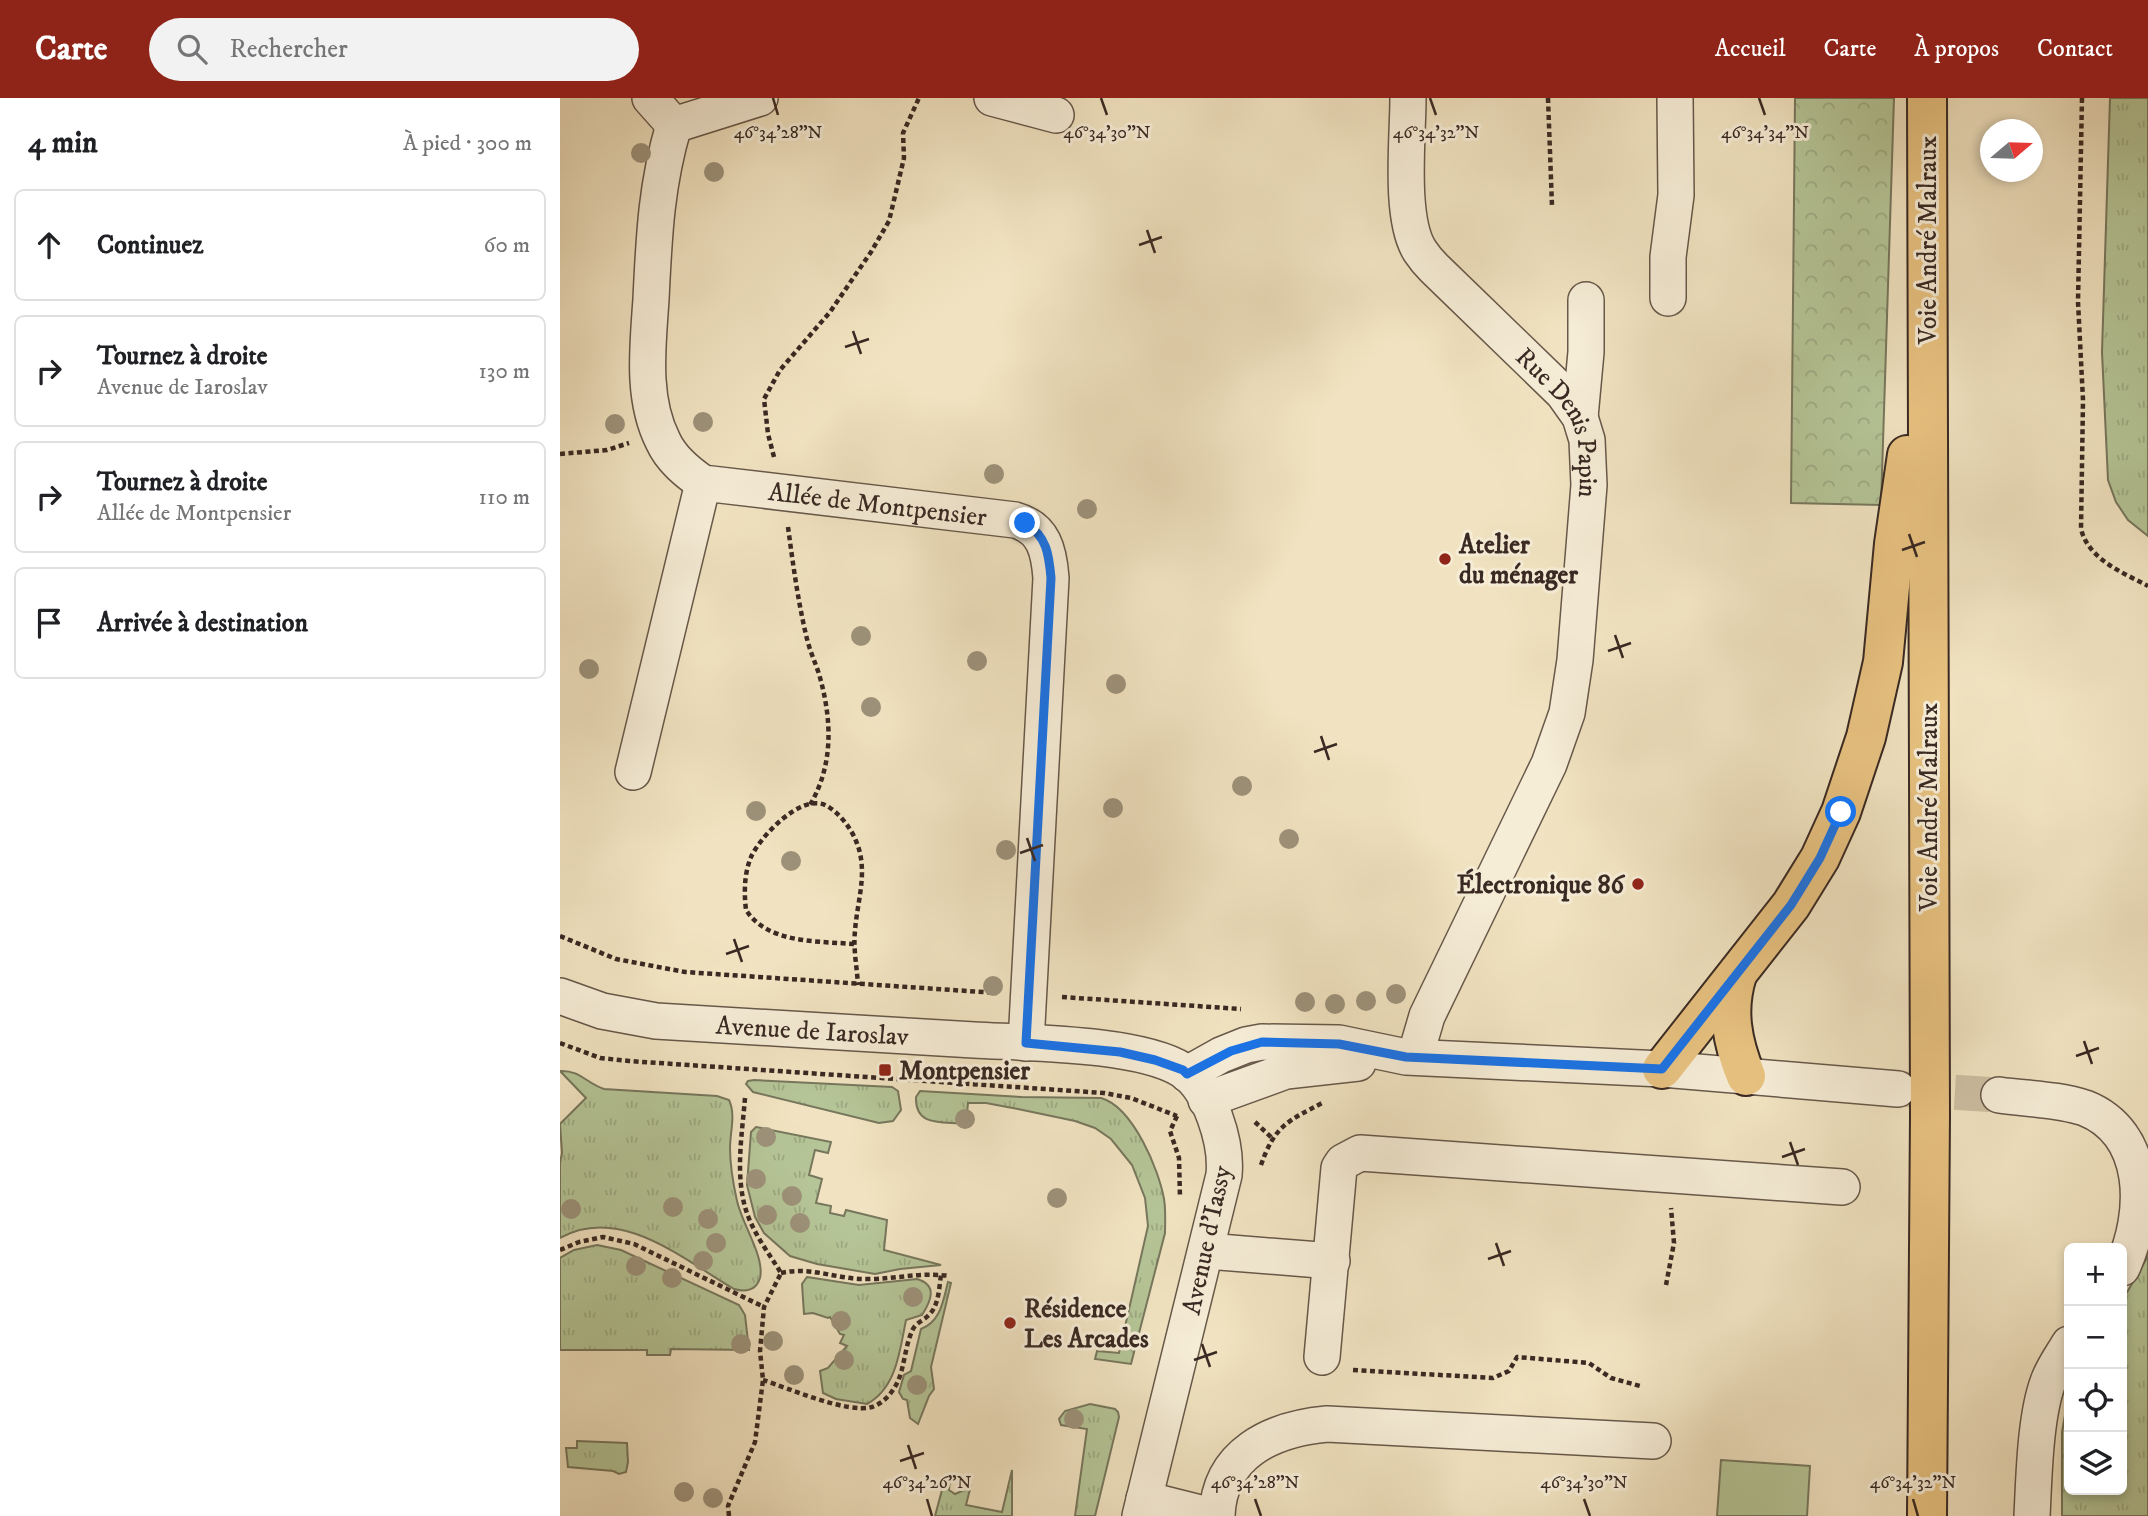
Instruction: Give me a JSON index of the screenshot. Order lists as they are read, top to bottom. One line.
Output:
{"streets":{"main road":["Voie André Malraux"],"street":["Rue Denis Papin","Allée de Montpensier","Avenue de Iaroslav","Avenue d'Iassy"]},"crossings":[["Allée de Montpensier","Avenue de Iaroslav"],["Avenue de Iaroslav","Avenue d'Iassy"]],"places":{"other":["Atelier du ménager","Électronique 86","Résidence Les Arcades"],"transit":["Montpensier"]},"north":"right","page":{"header":"Carte","search":"Rechercher","nav":["Accueil","Carte","À propos","Contact"],"heading":["4 min","À pied · 300 m"],"list":[["Continuez","60 m"],["Tournez à droite","Avenue de Iaroslav","130 m"],["Tournez à droite","Allée de Montpensier","110 m"],"Arrivée à destination"],"map_buttons":["+","−"]},"coordinates":["46°34'28\"N","46°34'30\"N","46°34'32\"N","46°34'34\"N","46°34'26\"N"]}
